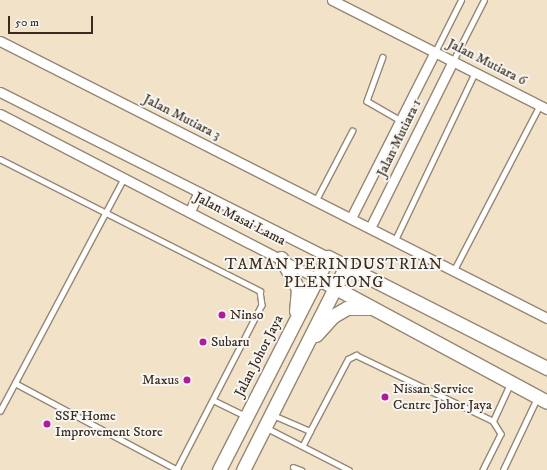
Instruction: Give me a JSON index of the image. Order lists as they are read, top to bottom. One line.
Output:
{"streets":{"main road":["Jalan Masai Lama","Jalan Johor Jaya"],"street":["Jalan Mutiara 6","Jalan Mutiara 3","Jalan Mutiara 1"]},"crossings":[["Jalan Mutiara 6","Jalan Mutiara 1"],["Jalan Mutiara 3","Jalan Mutiara 1"],["Jalan Masai Lama","Jalan Johor Jaya"]],"districts":["TAMAN PERINDUSTRIAN PLENTONG"],"places":["Ninso","Subaru","Maxus","Nissan Service Centre Johor Jaya","SSF Home Improvement Store"],"scale_bar":"50 m"}
